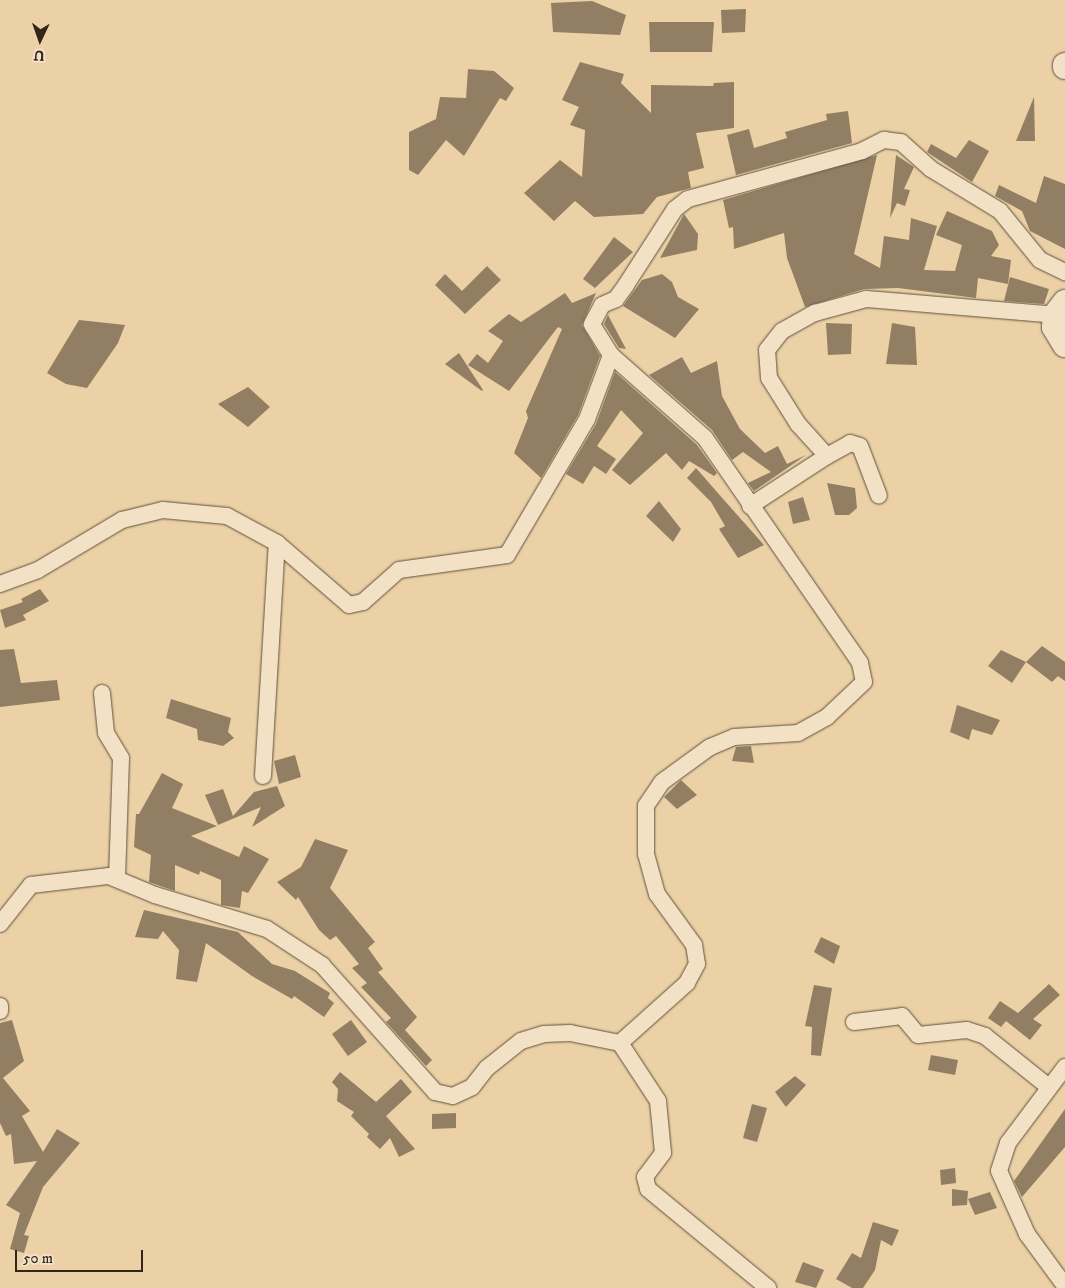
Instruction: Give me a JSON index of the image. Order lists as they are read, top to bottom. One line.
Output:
{"scale_bar":"50 m","north":"bottom"}
